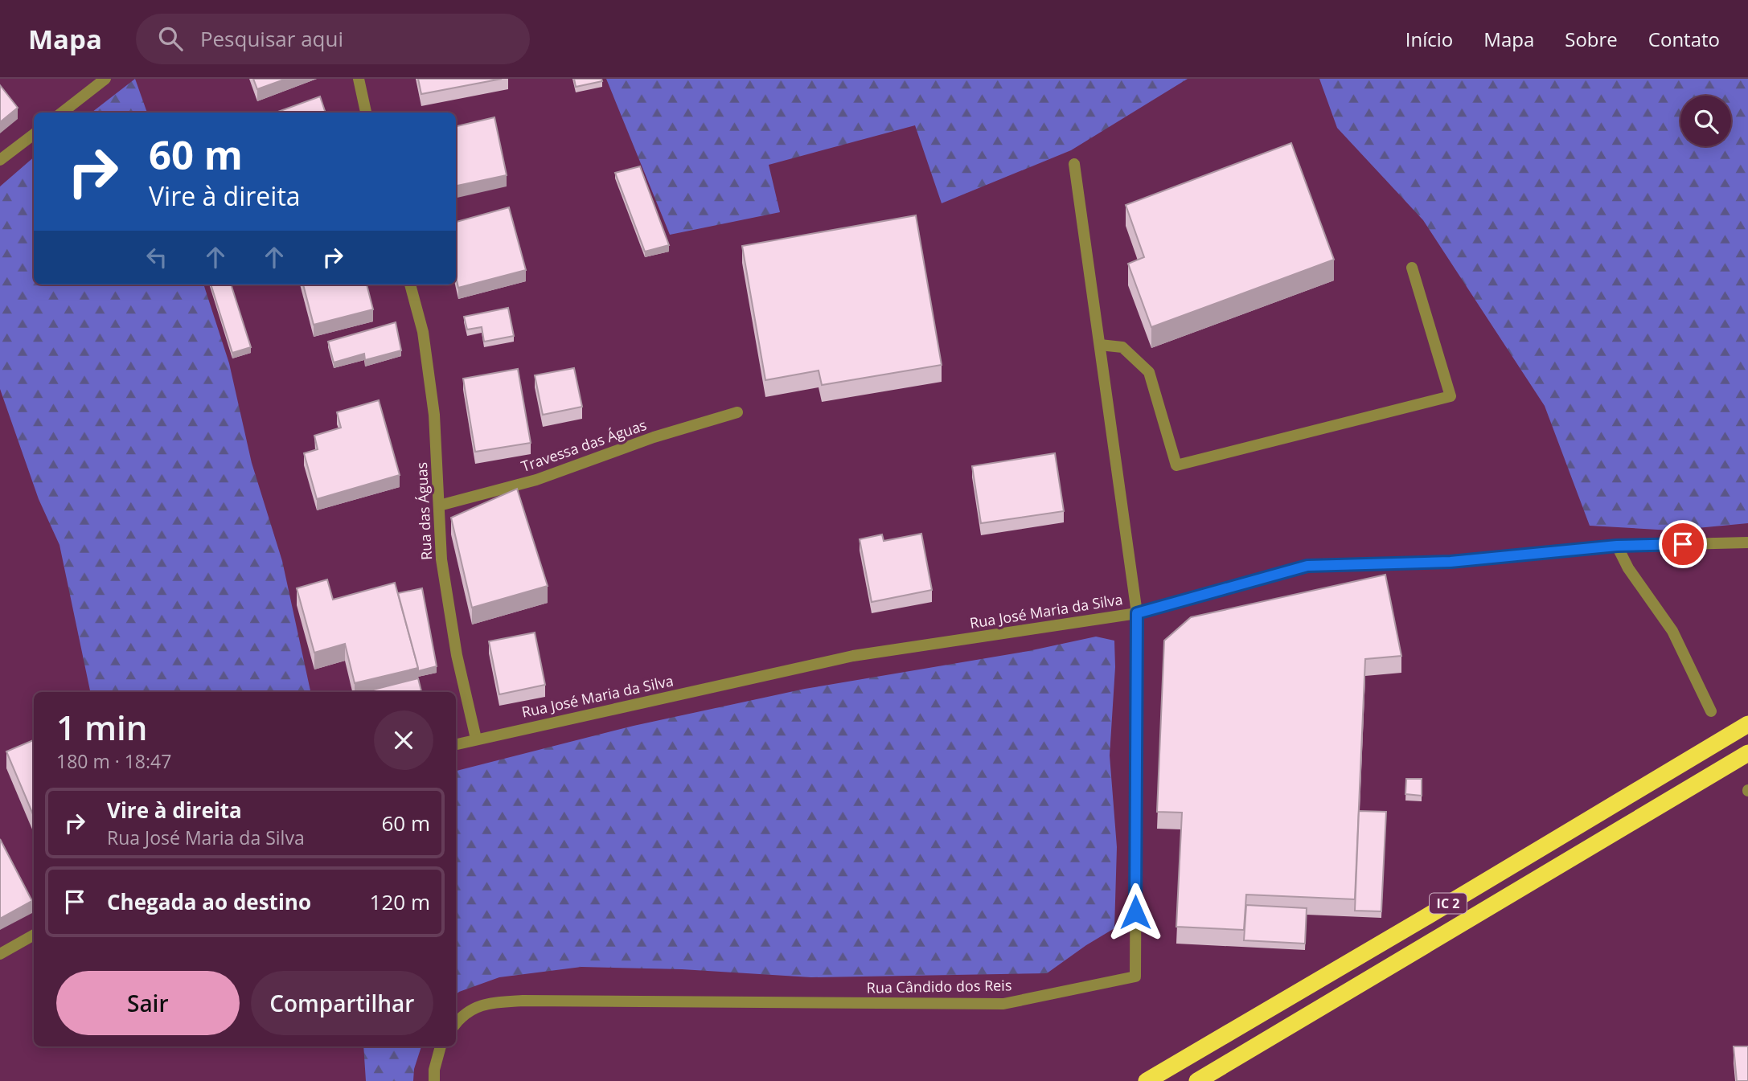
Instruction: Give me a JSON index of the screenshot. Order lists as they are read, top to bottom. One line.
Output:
{"streets":{"highway":["IC 2"],"street":["Travessa das Águas","Rua das Águas","Rua José Maria da Silva","Rua Cândido dos Reis"]},"crossings":[["Travessa das Águas","Rua das Águas"],["Rua das Águas","Rua José Maria da Silva"],["Rua José Maria da Silva","Rua Cândido dos Reis"]],"page":{"header":"Mapa","search":"Pesquisar aqui","nav":["Início","Mapa","Sobre","Contato"],"turn":["60 m","Vire à direita"],"heading":["1 min","180 m · 18:47"],"list":[{"name":"Vire à direita","note":"Rua José Maria da Silva","value":"60 m"},{"name":"Chegada ao destino","value":"120 m"}],"buttons":["Sair","Compartilhar"]}}
